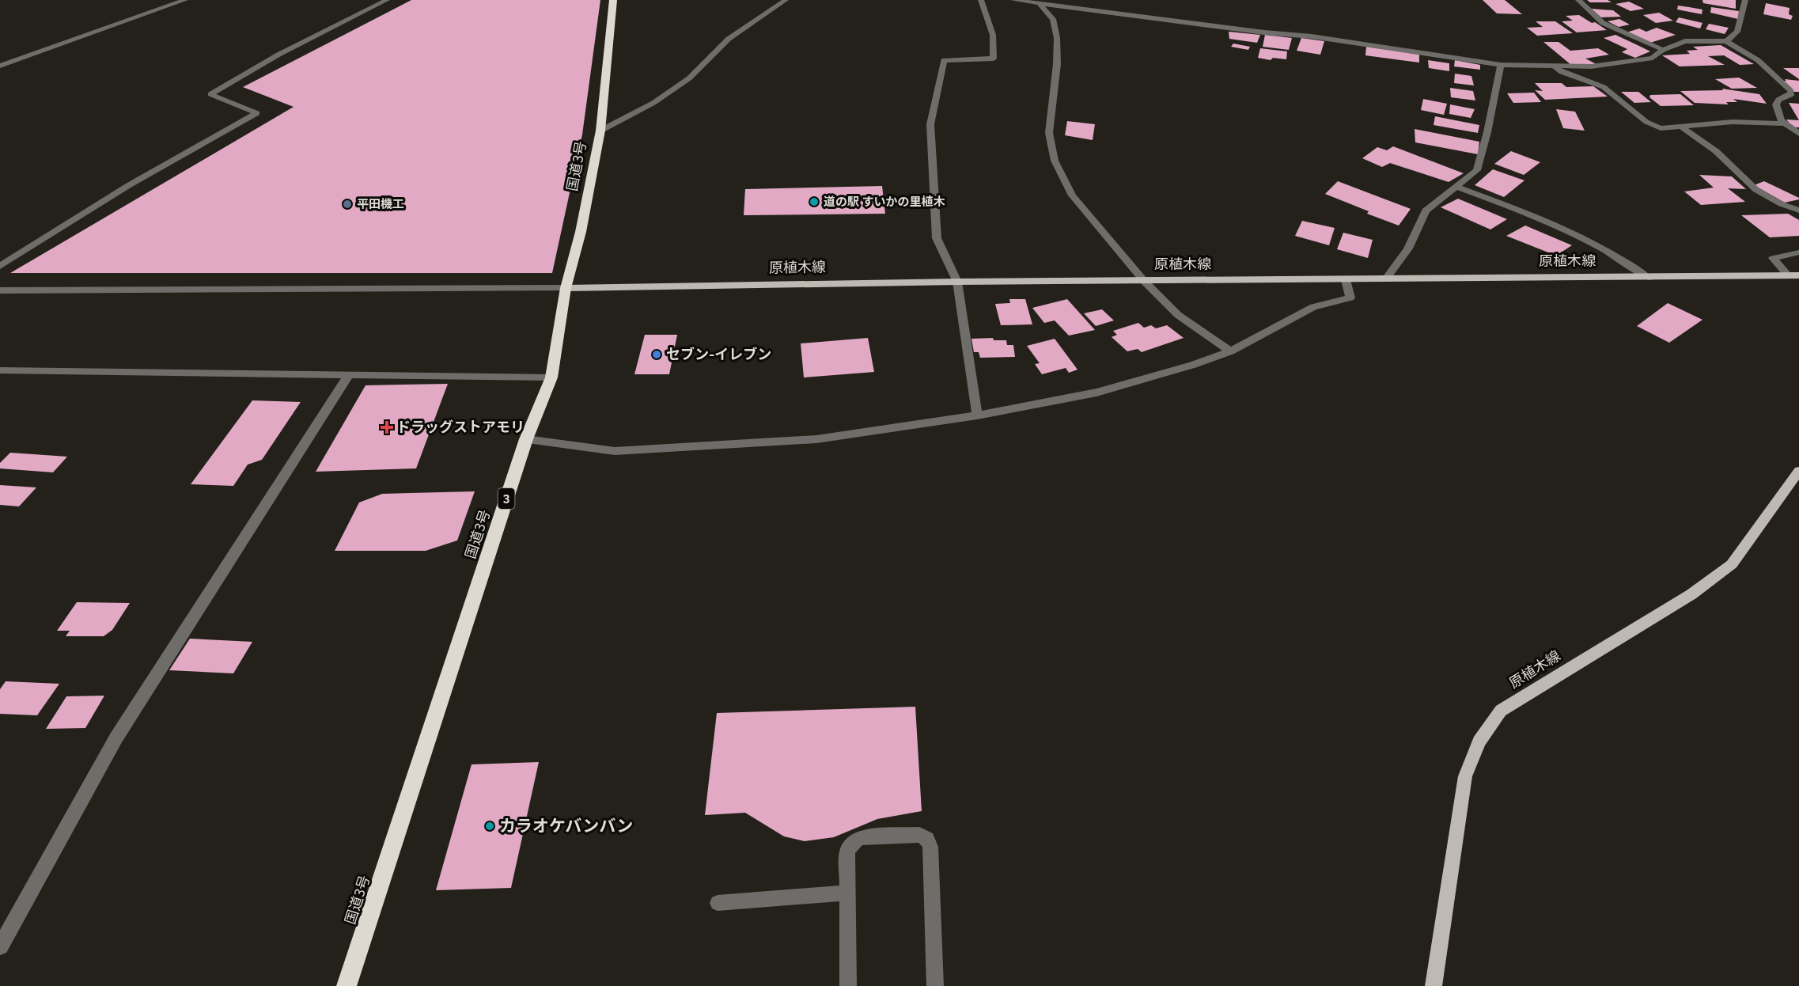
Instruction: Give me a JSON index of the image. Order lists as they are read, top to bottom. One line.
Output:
{"streets":{"highway":["国道3号","3"],"main road":["原植木線"]},"crossings":[["国道3号","原植木線"]],"places":{"other":["道の駅 すいかの里植木","平田機工","セブン-イレブン","カラオケバンバン"],"health":["ドラッグストアモリ"]}}
